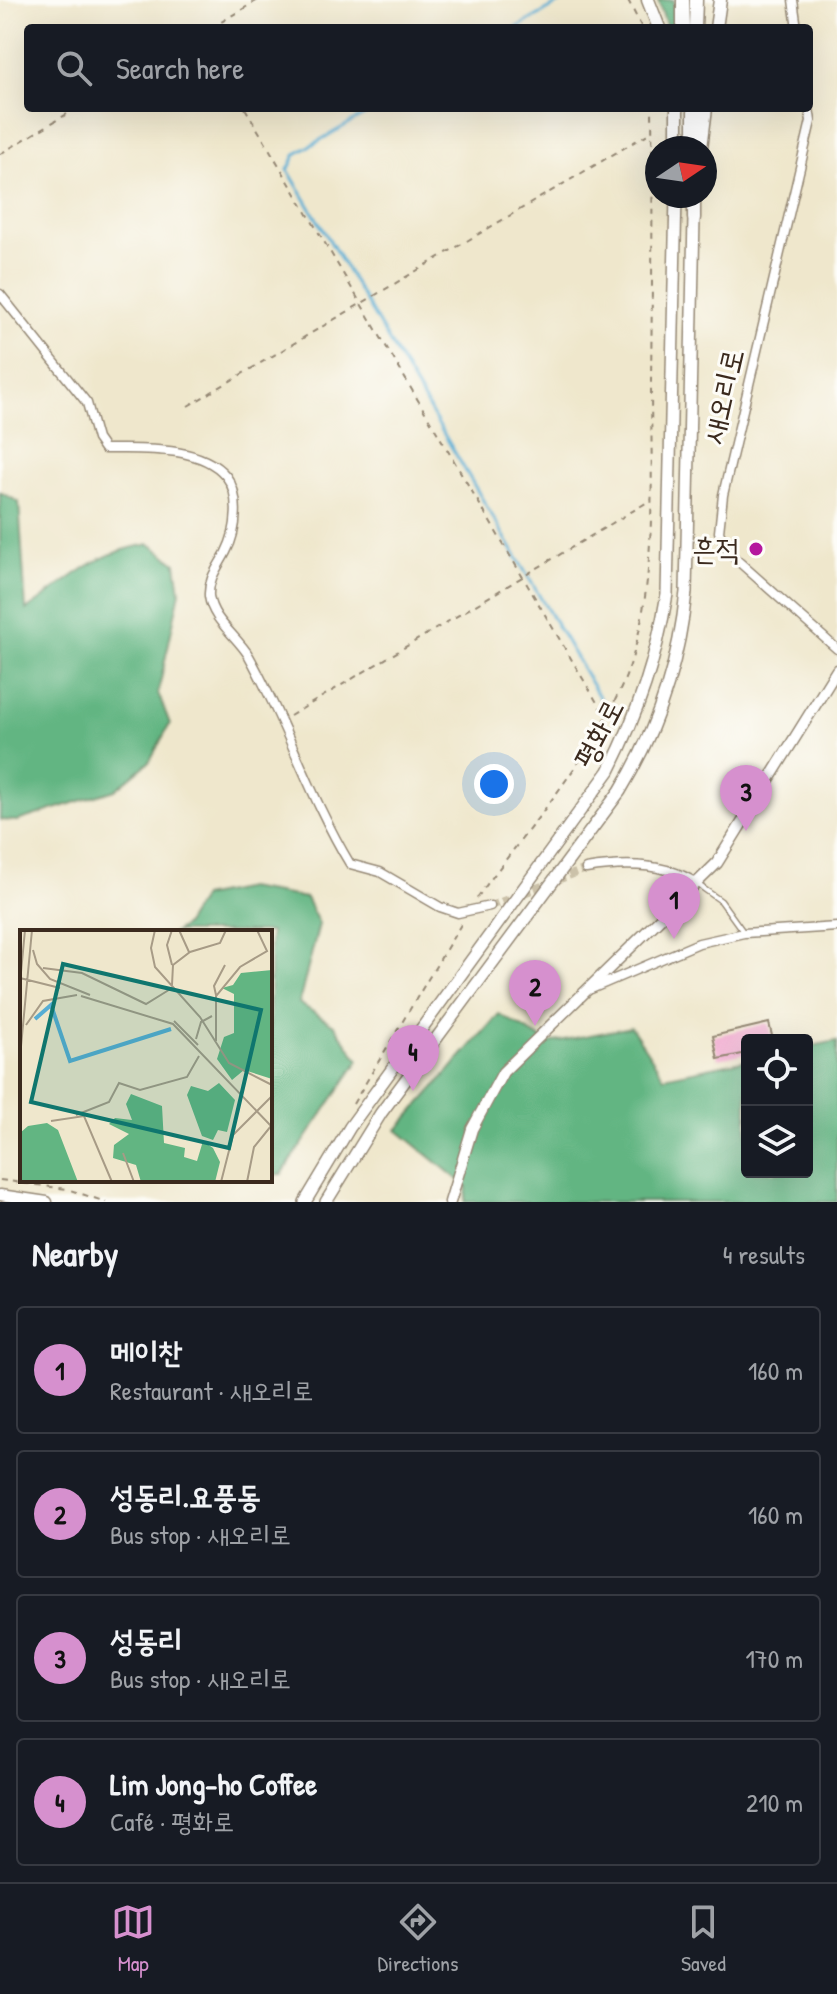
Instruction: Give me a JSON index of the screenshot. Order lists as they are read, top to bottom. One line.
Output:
{"streets":{"main road":["평화로"],"street":["새오리로"]},"places":["흔적"],"north":"right","page":{"search":"Search here","pins":["3","1","2","4"],"heading":["Nearby","4 results"],"list":[{"mark":"1","name":"메이찬","note":"Restaurant · 새오리로","value":"160 m"},{"mark":"2","name":"성동리.요풍동","note":"Bus stop · 새오리로","value":"160 m"},{"mark":"3","name":"성동리","note":"Bus stop · 새오리로","value":"170 m"},{"mark":"4","name":"Lim Jong-ho Coffee","note":"Café · 평화로","value":"210 m"}],"nav":["Map","Directions","Saved"]}}
